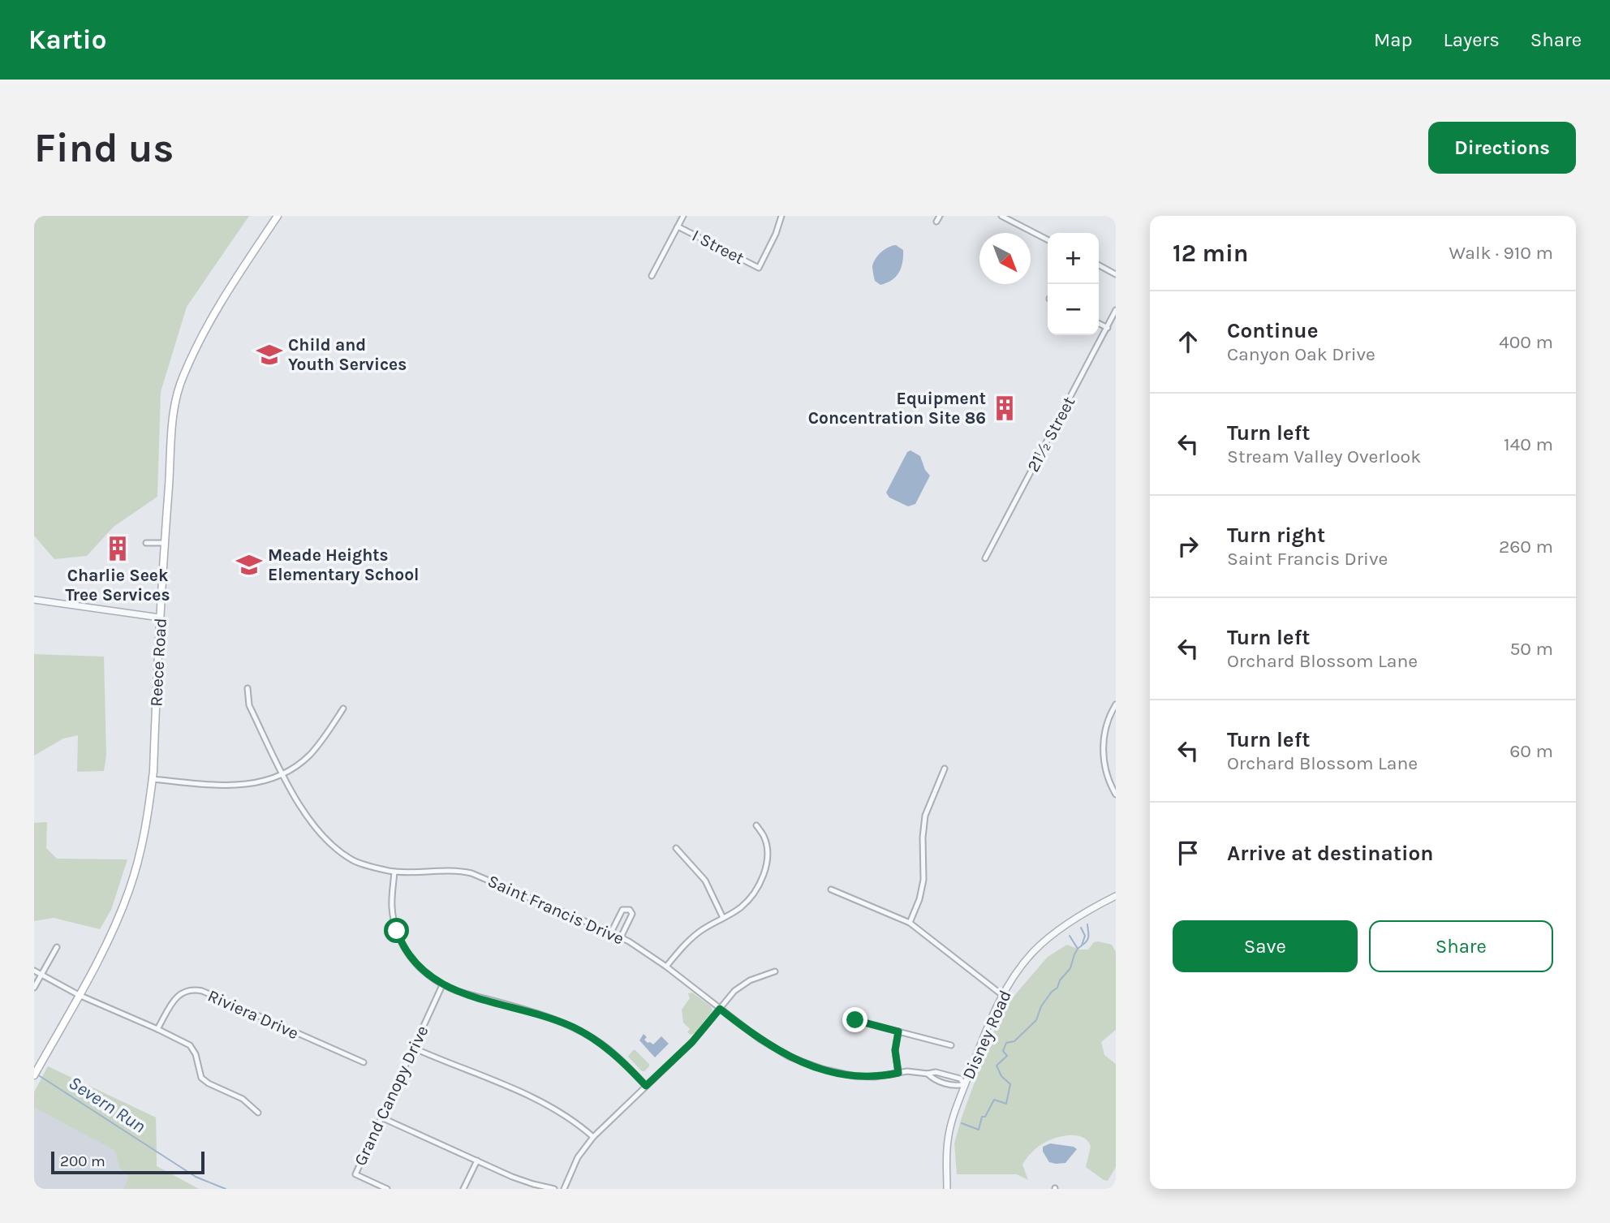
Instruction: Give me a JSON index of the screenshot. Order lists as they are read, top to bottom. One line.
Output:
{"streets":{"main road":["Reece Road"],"street":["I Street","21½ Street","Saint Francis Drive","Riviera Drive","Disney Road","Grand Canopy Drive"]},"crossings":[["Saint Francis Drive","Disney Road"]],"water":["Severn Run"],"places":{"school or university":["Child and Youth Services","Meade Heights Elementary School"],"building":["Equipment Concentration Site 86","Charlie Seek Tree Services"]},"scale_bar":"200 m","north":"bottom right","page":{"header":"Kartio","nav":["Map","Layers","Share"],"buttons":["Directions",["Save","Share"]],"title":"Find us","heading":["12 min","Walk · 910 m"],"map_buttons":["+","−"],"list":[["Continue","Canyon Oak Drive","400 m"],["Turn left","Stream Valley Overlook","140 m"],["Turn right","Saint Francis Drive","260 m"],["Turn left","Orchard Blossom Lane","50 m"],["Turn left","Orchard Blossom Lane","60 m"],"Arrive at destination"],"scale":"200 m"}}
